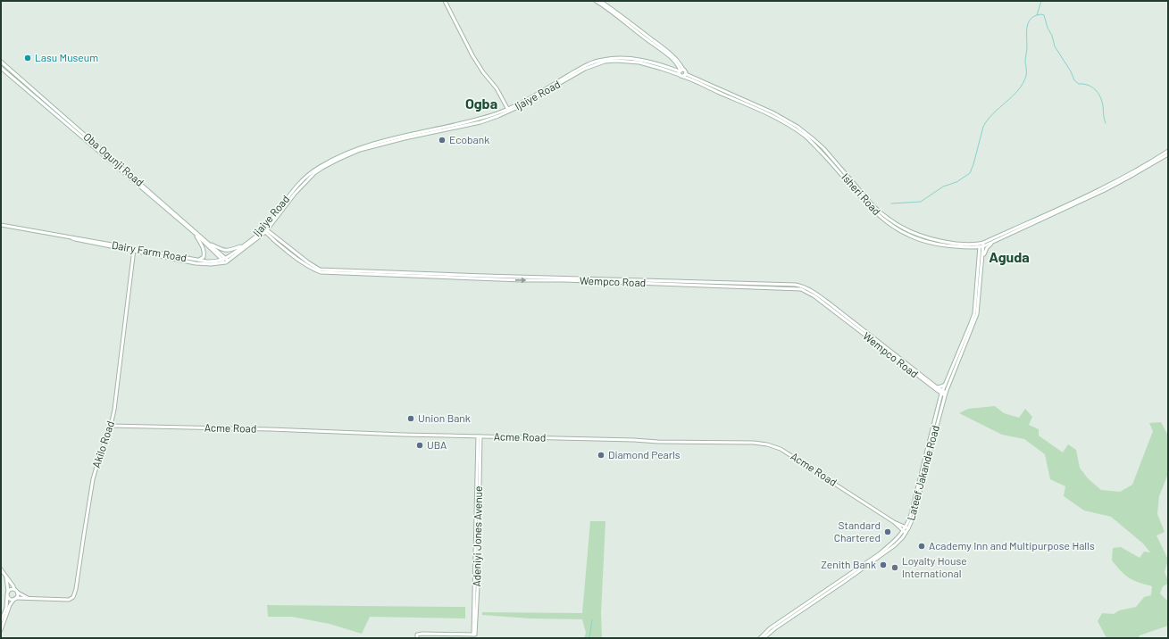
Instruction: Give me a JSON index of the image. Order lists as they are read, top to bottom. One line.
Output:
{"streets":{"main road":["Ijaiye Road","Oba Ogunji Road","Isheri Road","Dairy Farm Road","Wempco Road","Acme Road","Akilo Road","Lateef Jakande Road","Adeniyi Jones Avenue"]},"crossings":[["Ijaiye Road","Oba Ogunji Road"],["Ijaiye Road","Isheri Road"],["Ijaiye Road","Dairy Farm Road"],["Ijaiye Road","Wempco Road"],["Oba Ogunji Road","Dairy Farm Road"],["Isheri Road","Lateef Jakande Road"],["Dairy Farm Road","Akilo Road"],["Wempco Road","Lateef Jakande Road"],["Acme Road","Akilo Road"],["Acme Road","Lateef Jakande Road"],["Acme Road","Adeniyi Jones Avenue"]],"districts":["Ogba","Aguda"],"places":["Lasu Museum","Ecobank","Union Bank","UBA","Diamond Pearls","Standard Chartered","Academy Inn and Multipurpose Halls","Zenith Bank","Loyalty House International"]}
